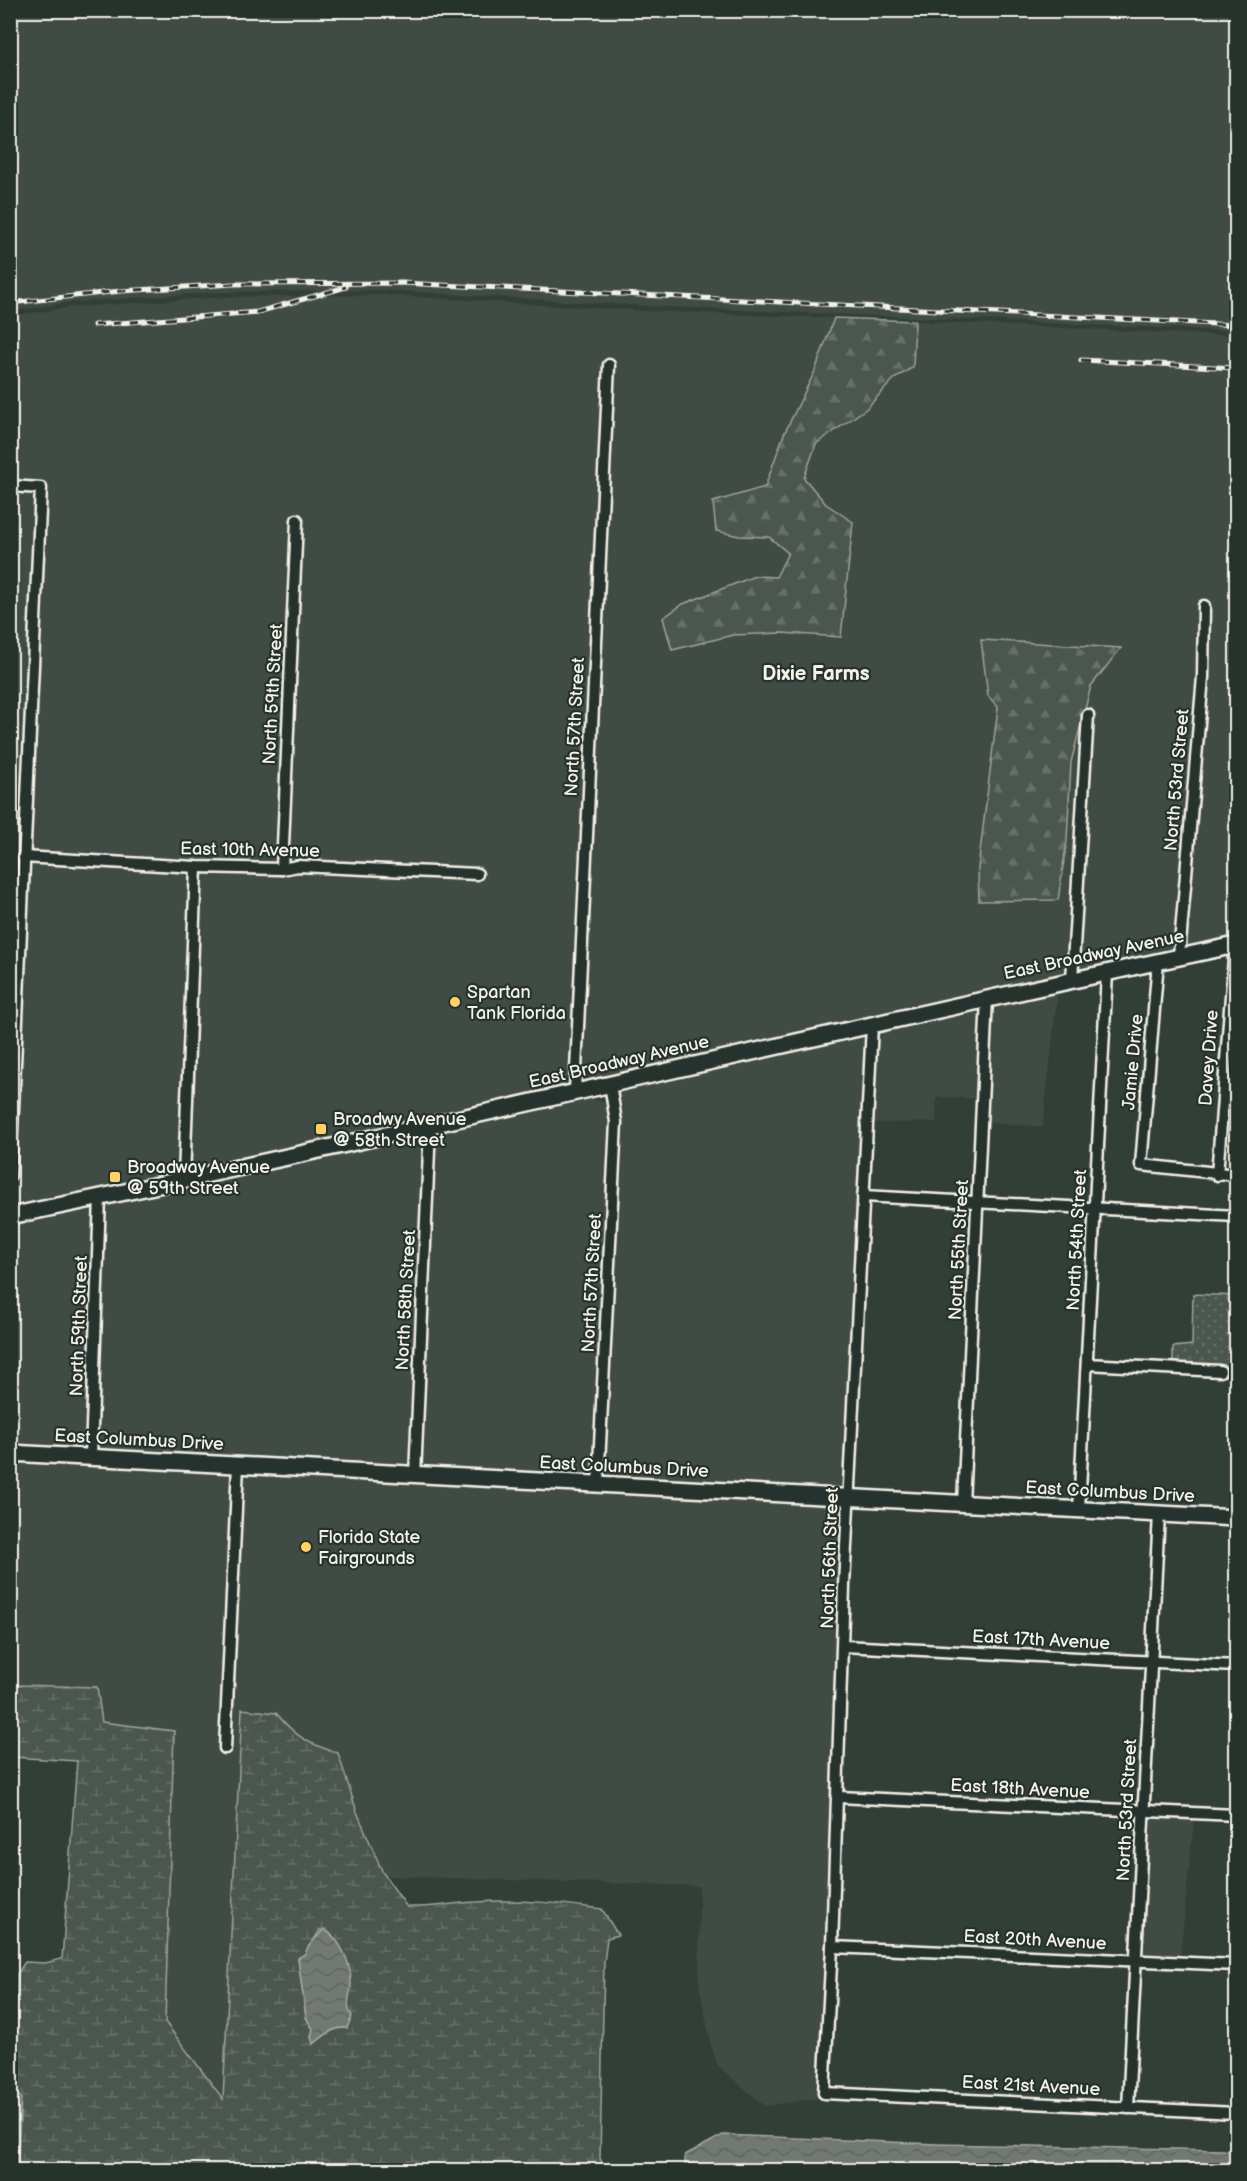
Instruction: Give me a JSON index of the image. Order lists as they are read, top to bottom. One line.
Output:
{"streets":{"street":["North 59th Street","North 57th Street","North 53rd Street","East 10th Avenue","East Broadway Avenue","Davey Drive","Jamie Drive","North 54th Street","North 55th Street","North 58th Street","East Columbus Drive","North 56th Street","East 17th Avenue","East 18th Avenue","East 20th Avenue","East 21st Avenue"]},"crossings":[["North 59th Street","East 10th Avenue"],["North 59th Street","East Broadway Avenue"],["North 59th Street","East Columbus Drive"],["North 57th Street","East Broadway Avenue"],["North 57th Street","East Columbus Drive"],["North 53rd Street","East Broadway Avenue"],["North 53rd Street","East Columbus Drive"],["North 53rd Street","East 17th Avenue"],["North 53rd Street","East 18th Avenue"],["North 53rd Street","East 20th Avenue"],["North 53rd Street","East 21st Avenue"],["East Broadway Avenue","Davey Drive"],["East Broadway Avenue","Jamie Drive"],["East Broadway Avenue","North 54th Street"],["East Broadway Avenue","North 55th Street"],["East Broadway Avenue","North 58th Street"],["East Broadway Avenue","North 56th Street"],["Davey Drive","Jamie Drive"],["North 54th Street","East Columbus Drive"],["North 55th Street","East Columbus Drive"],["North 58th Street","East Columbus Drive"],["East Columbus Drive","North 56th Street"],["North 56th Street","East 17th Avenue"],["North 56th Street","East 18th Avenue"],["North 56th Street","East 20th Avenue"],["North 56th Street","East 21st Avenue"]],"districts":["Dixie Farms"],"places":{"other":["Spartan Tank Florida","Florida State Fairgrounds"],"transit":["Broadwy Avenue @ 58th Street","Broadway Avenue @ 59th Street"]}}
